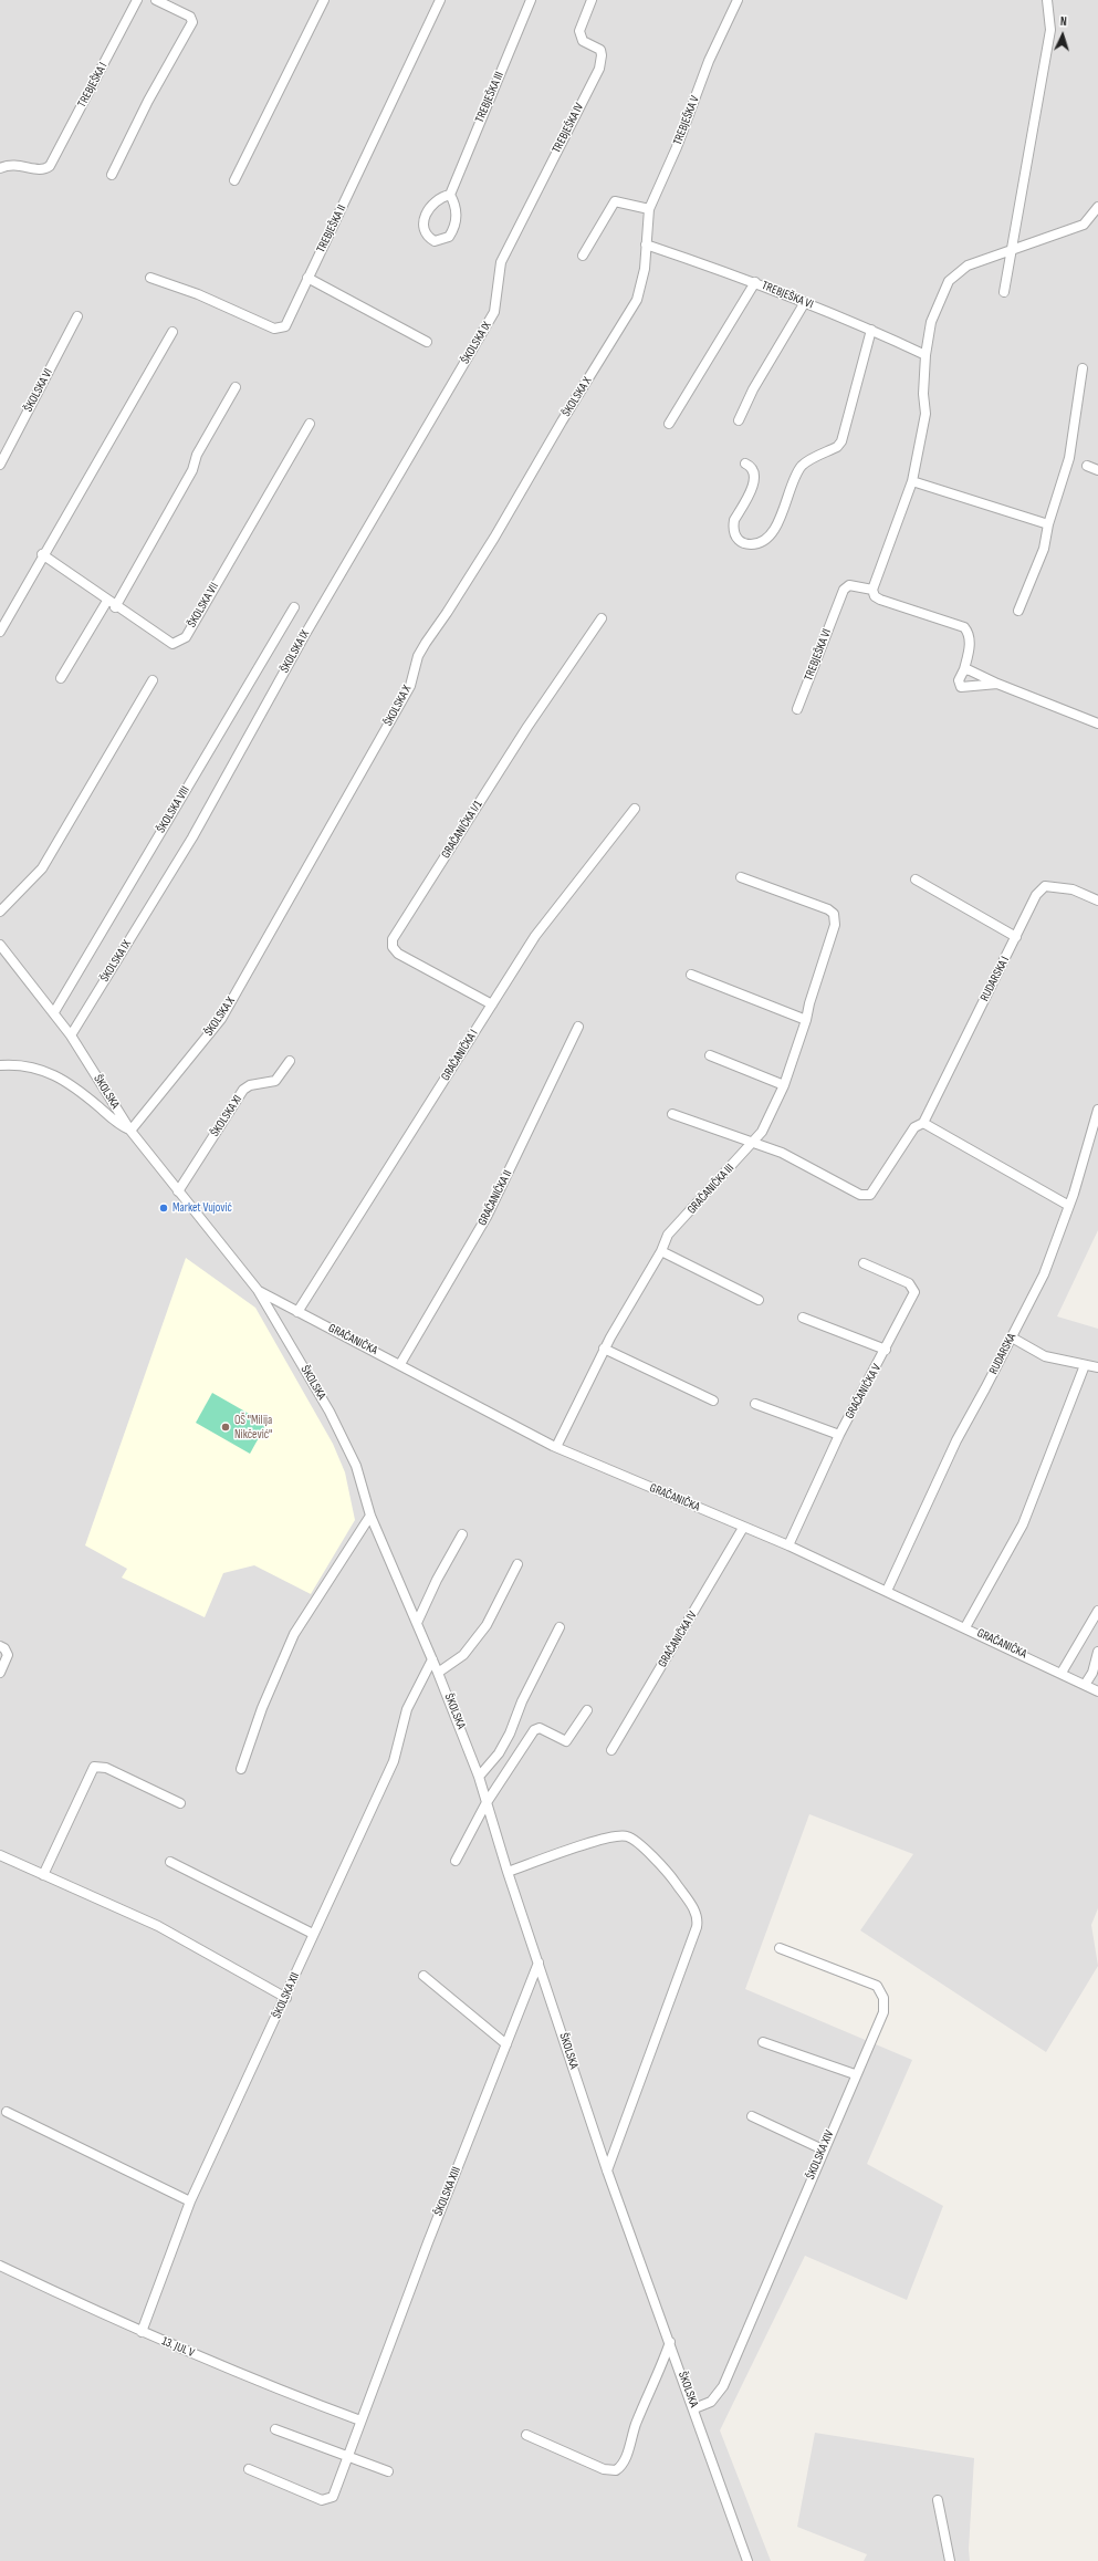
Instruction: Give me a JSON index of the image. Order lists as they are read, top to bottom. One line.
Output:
{"streets":{"street":["TREBJEŠKA I","TREBJEŠKA III","TREBJEŠKA V","TREBJEŠKA IV","TREBJEŠKA II","TREBJEŠKA VI","ŠKOLSKA IX","ŠKOLSKA VI","ŠKOLSKA X","ŠKOLSKA VII","ŠKOLSKA VIII","GRAČANIČKA I/1","RUDARSKA I","GRAČANIČKA I","ŠKOLSKA","ŠKOLSKA XI","GRAČANIČKA III","GRAČANIČKA II","GRAČANIČKA","RUDARSKA","GRAČANIČKA V","GRAČANIČKA IV","ŠKOLSKA XII","ŠKOLSKA XIV","ŠKOLSKA XIII","13. JUL V"]},"crossings":[["TREBJEŠKA V","TREBJEŠKA VI"],["TREBJEŠKA V","ŠKOLSKA X"],["TREBJEŠKA IV","ŠKOLSKA IX"],["TREBJEŠKA VI","ŠKOLSKA X"],["ŠKOLSKA IX","ŠKOLSKA"],["ŠKOLSKA X","ŠKOLSKA"],["ŠKOLSKA VIII","ŠKOLSKA"],["GRAČANIČKA I/1","GRAČANIČKA I"],["GRAČANIČKA I","GRAČANIČKA"],["ŠKOLSKA","ŠKOLSKA XI"],["ŠKOLSKA","GRAČANIČKA"],["ŠKOLSKA","ŠKOLSKA XII"],["ŠKOLSKA","ŠKOLSKA XIV"],["ŠKOLSKA","ŠKOLSKA XIII"],["GRAČANIČKA III","GRAČANIČKA"],["GRAČANIČKA II","GRAČANIČKA"],["GRAČANIČKA","RUDARSKA"],["GRAČANIČKA","GRAČANIČKA V"],["GRAČANIČKA","GRAČANIČKA IV"],["ŠKOLSKA XII","13. JUL V"],["ŠKOLSKA XIII","13. JUL V"]],"places":["Market Vujović","OŠ \"Milija Nikčević\""],"north":"top"}
